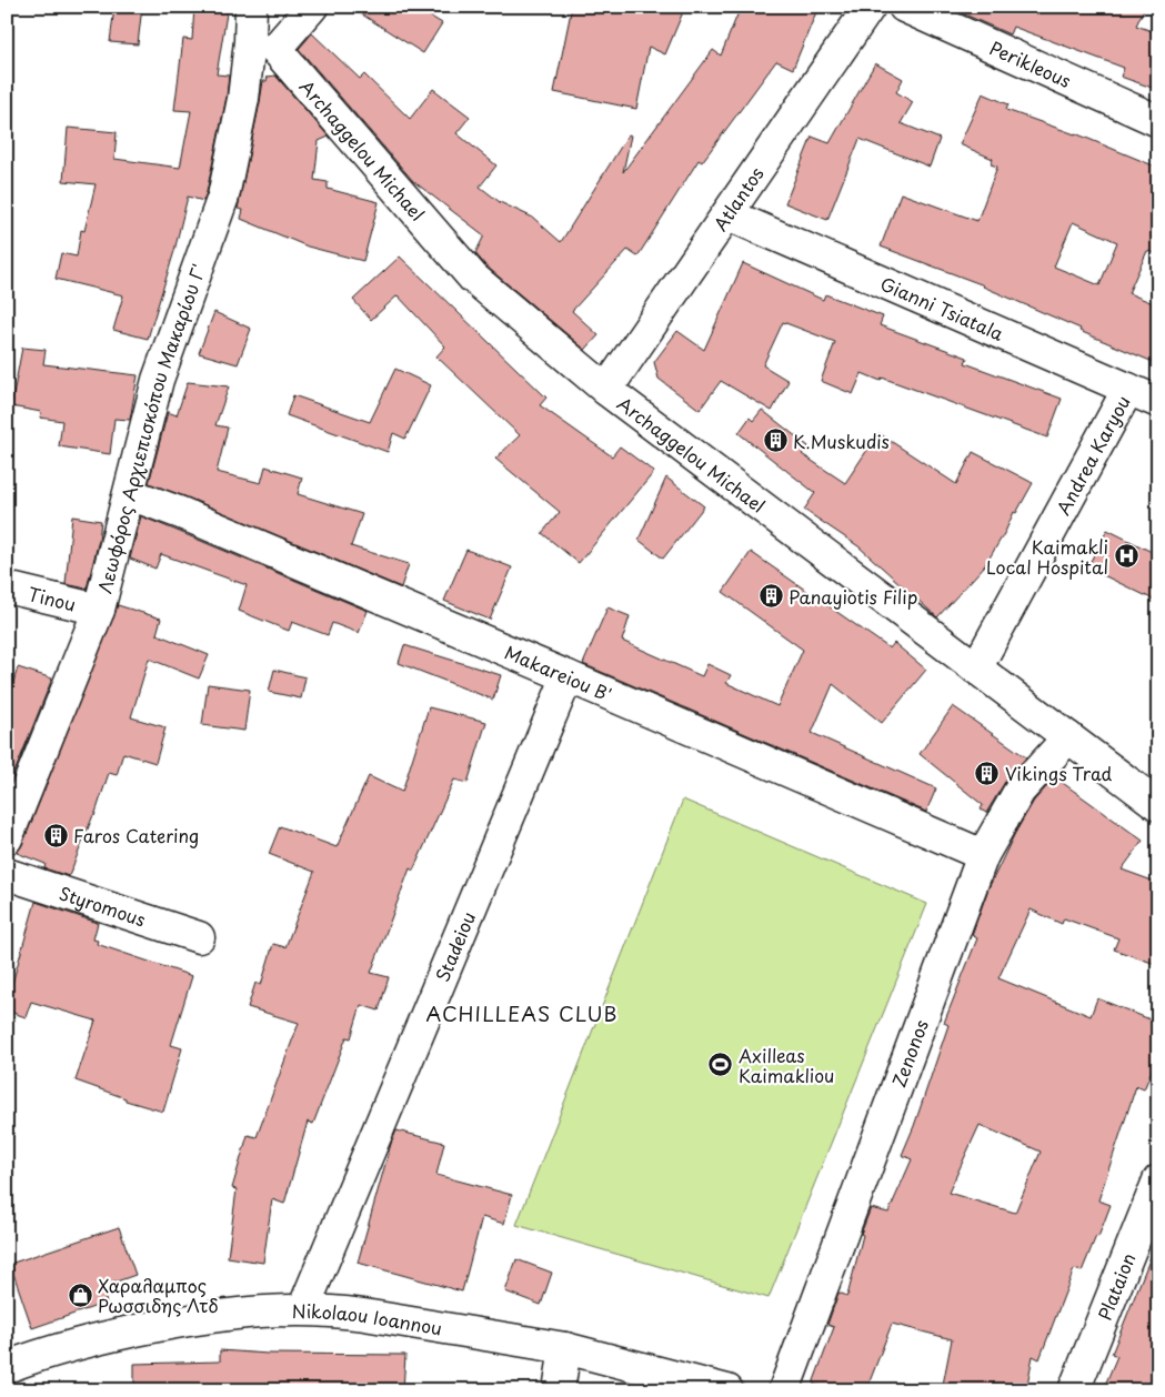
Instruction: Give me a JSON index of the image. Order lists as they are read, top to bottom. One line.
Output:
{"streets":{"street":["Perikleous","Archaggelou Michael","Atlantos","Gianni Tsiatala","Λεωφόρος Αρχιεπισκόπου Μακαρίου Γ'","Andrea Karyou","Tinou","Makareiou B'","Styromous","Stadeiou","Zenonos","Plataion","Nikolaou Ioannou"]},"crossings":[["Archaggelou Michael","Atlantos"],["Archaggelou Michael","Λεωφόρος Αρχιεπισκόπου Μακαρίου Γ'"],["Archaggelou Michael","Andrea Karyou"],["Archaggelou Michael","Zenonos"],["Atlantos","Gianni Tsiatala"],["Gianni Tsiatala","Andrea Karyou"],["Λεωφόρος Αρχιεπισκόπου Μακαρίου Γ'","Tinou"],["Λεωφόρος Αρχιεπισκόπου Μακαρίου Γ'","Makareiou B'"],["Makareiou B'","Stadeiou"],["Makareiou B'","Zenonos"],["Stadeiou","Nikolaou Ioannou"]],"districts":["ACHILLEAS CLUB"],"places":{"building":["K.Muskudis","Panayiotis Filip","Vikings Trad","Faros Catering"],"hospital":["Kaimakli Local Hospital"],"sports":["Axilleas Kaimakliou"],"shop":["Χαραλαμπος Ρωσσιδης Λτδ"]}}
